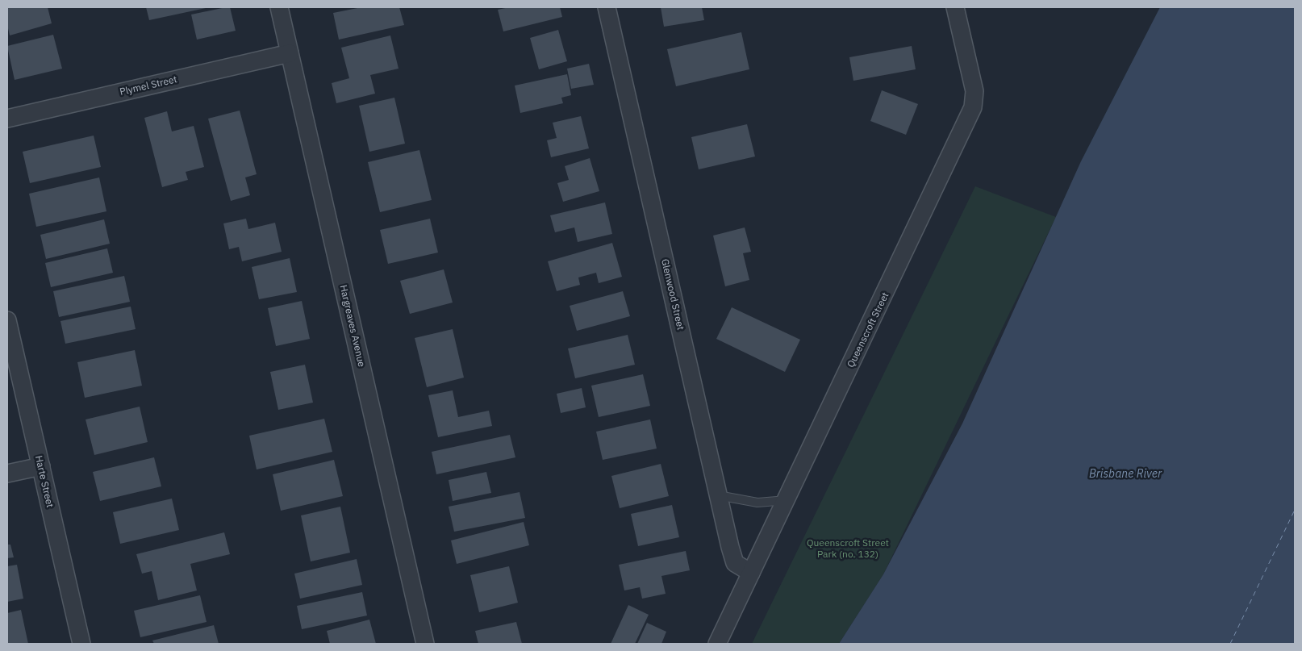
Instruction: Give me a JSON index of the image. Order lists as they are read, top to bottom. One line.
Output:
{"streets":{"street":["Plymel Street","Glenwood Street","Hargreaves Avenue","Queenscroft Street","Harte Street"]},"crossings":[["Plymel Street","Hargreaves Avenue"],["Glenwood Street","Queenscroft Street"]],"water":["Brisbane River"],"parks":["Queenscroft Street Park (no. 132)"]}
